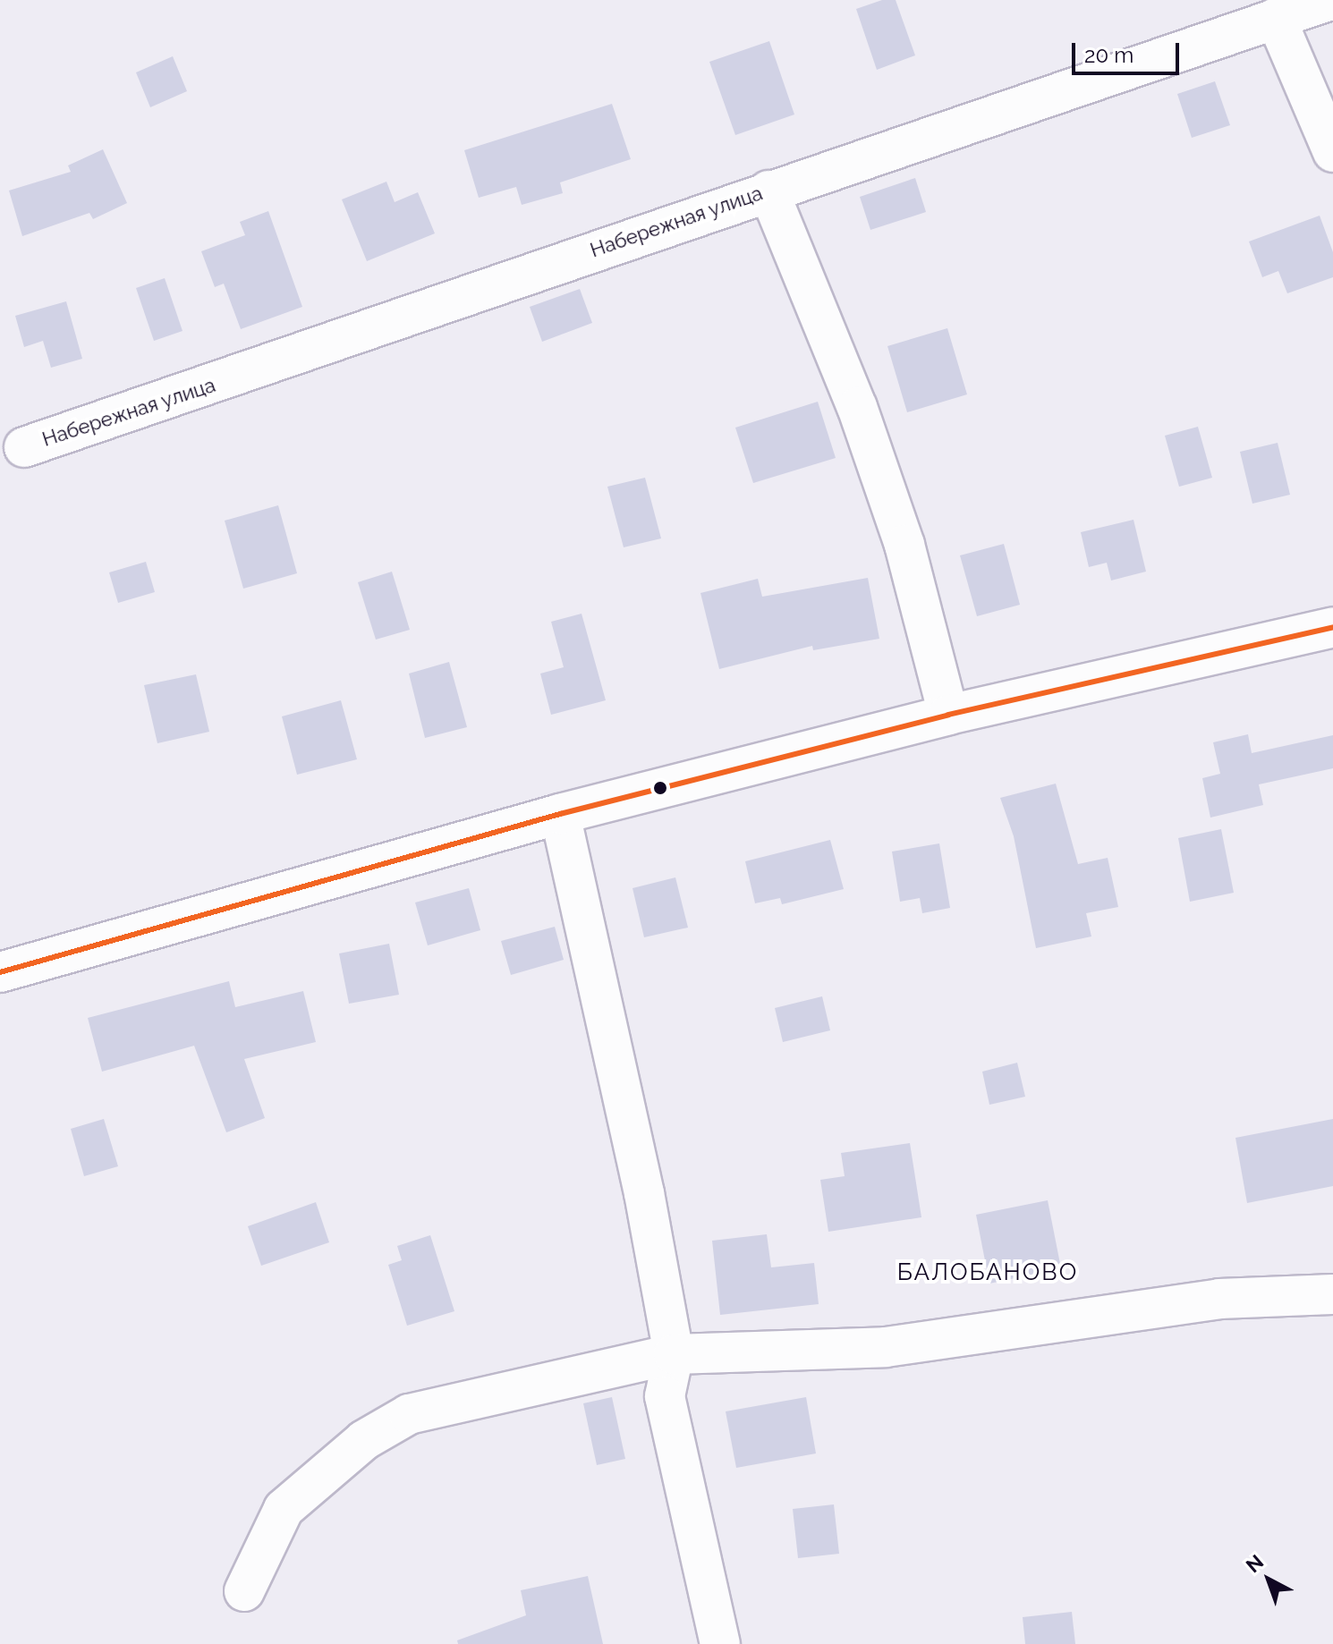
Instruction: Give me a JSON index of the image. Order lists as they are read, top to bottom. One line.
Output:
{"streets":{"street":["Набережная улица"]},"districts":["БАЛОБАНОВО"],"scale_bar":"20 m","north":"top left"}
